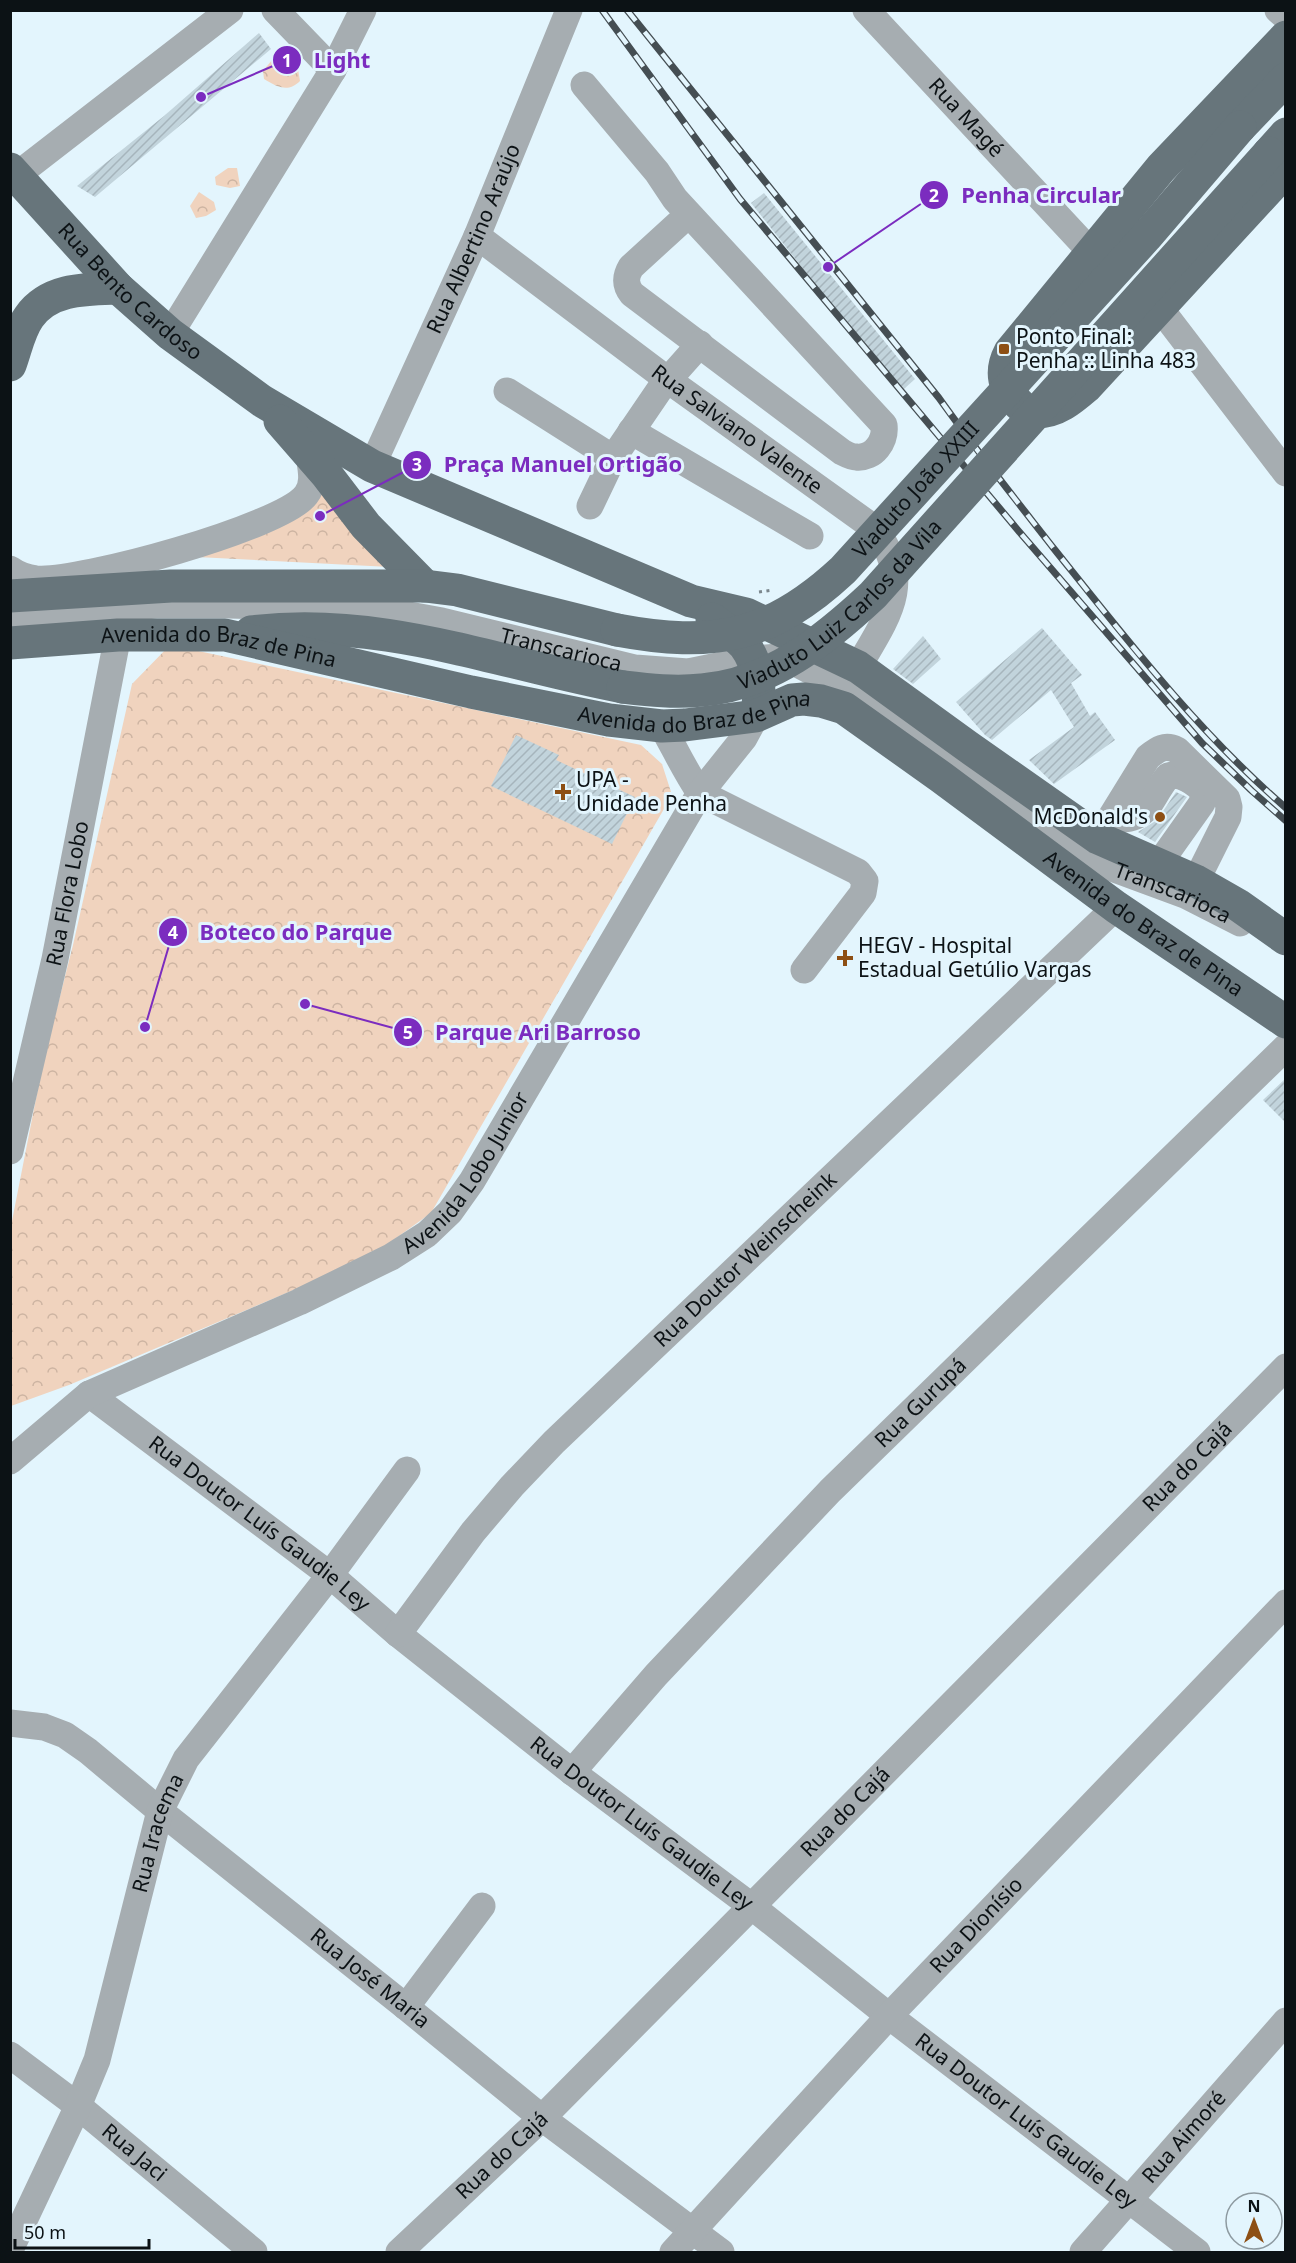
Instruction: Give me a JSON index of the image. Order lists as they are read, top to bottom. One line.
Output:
{"streets":{"main road":["Rua Bento Cardoso","Viaduto João XXIII","Viaduto Luiz Carlos da Vila","Avenida do Braz de Pina"],"street":["Rua Magé","Rua Albertino Araújo","Rua Salviano Valente","Transcarioca","Rua Flora Lobo","Avenida Lobo Junior","Rua Doutor Weinscheink","Rua Gurupá","Rua do Cajá","Rua Doutor Luís Gaudie Ley","Rua Iracema","Rua Dionísio","Rua José Maria","Rua Aimoré","Rua Jaci"]},"crossings":[["Rua Albertino Araújo","Rua Salviano Valente"],["Rua Albertino Araújo","Avenida do Braz de Pina"],["Rua Bento Cardoso","Avenida do Braz de Pina"],["Rua Salviano Valente","Avenida do Braz de Pina"],["Viaduto Luiz Carlos da Vila","Avenida do Braz de Pina"],["Avenida do Braz de Pina","Rua Flora Lobo"],["Avenida do Braz de Pina","Avenida Lobo Junior"],["Avenida do Braz de Pina","Rua Doutor Weinscheink"],["Avenida Lobo Junior","Rua Doutor Luís Gaudie Ley"],["Rua Doutor Weinscheink","Rua Doutor Luís Gaudie Ley"],["Rua Gurupá","Rua Doutor Luís Gaudie Ley"],["Rua do Cajá","Rua Doutor Luís Gaudie Ley"],["Rua do Cajá","Rua José Maria"],["Rua Doutor Luís Gaudie Ley","Rua Iracema"],["Rua Doutor Luís Gaudie Ley","Rua Dionísio"],["Rua Doutor Luís Gaudie Ley","Rua Aimoré"],["Rua Iracema","Rua José Maria"],["Rua Iracema","Rua Jaci"],["Rua Dionísio","Rua José Maria"]],"places":{"other":["Light","Penha Circular","Praça Manuel Ortigão","McDonald's","Parque Ari Barroso","Boteco do Parque"],"transit":["Ponto Final: Penha :: Linha 483"],"health":["UPA - Unidade Penha","HEGV - Hospital Estadual Getúlio Vargas"]},"scale_bar":"50 m","north":"top"}
